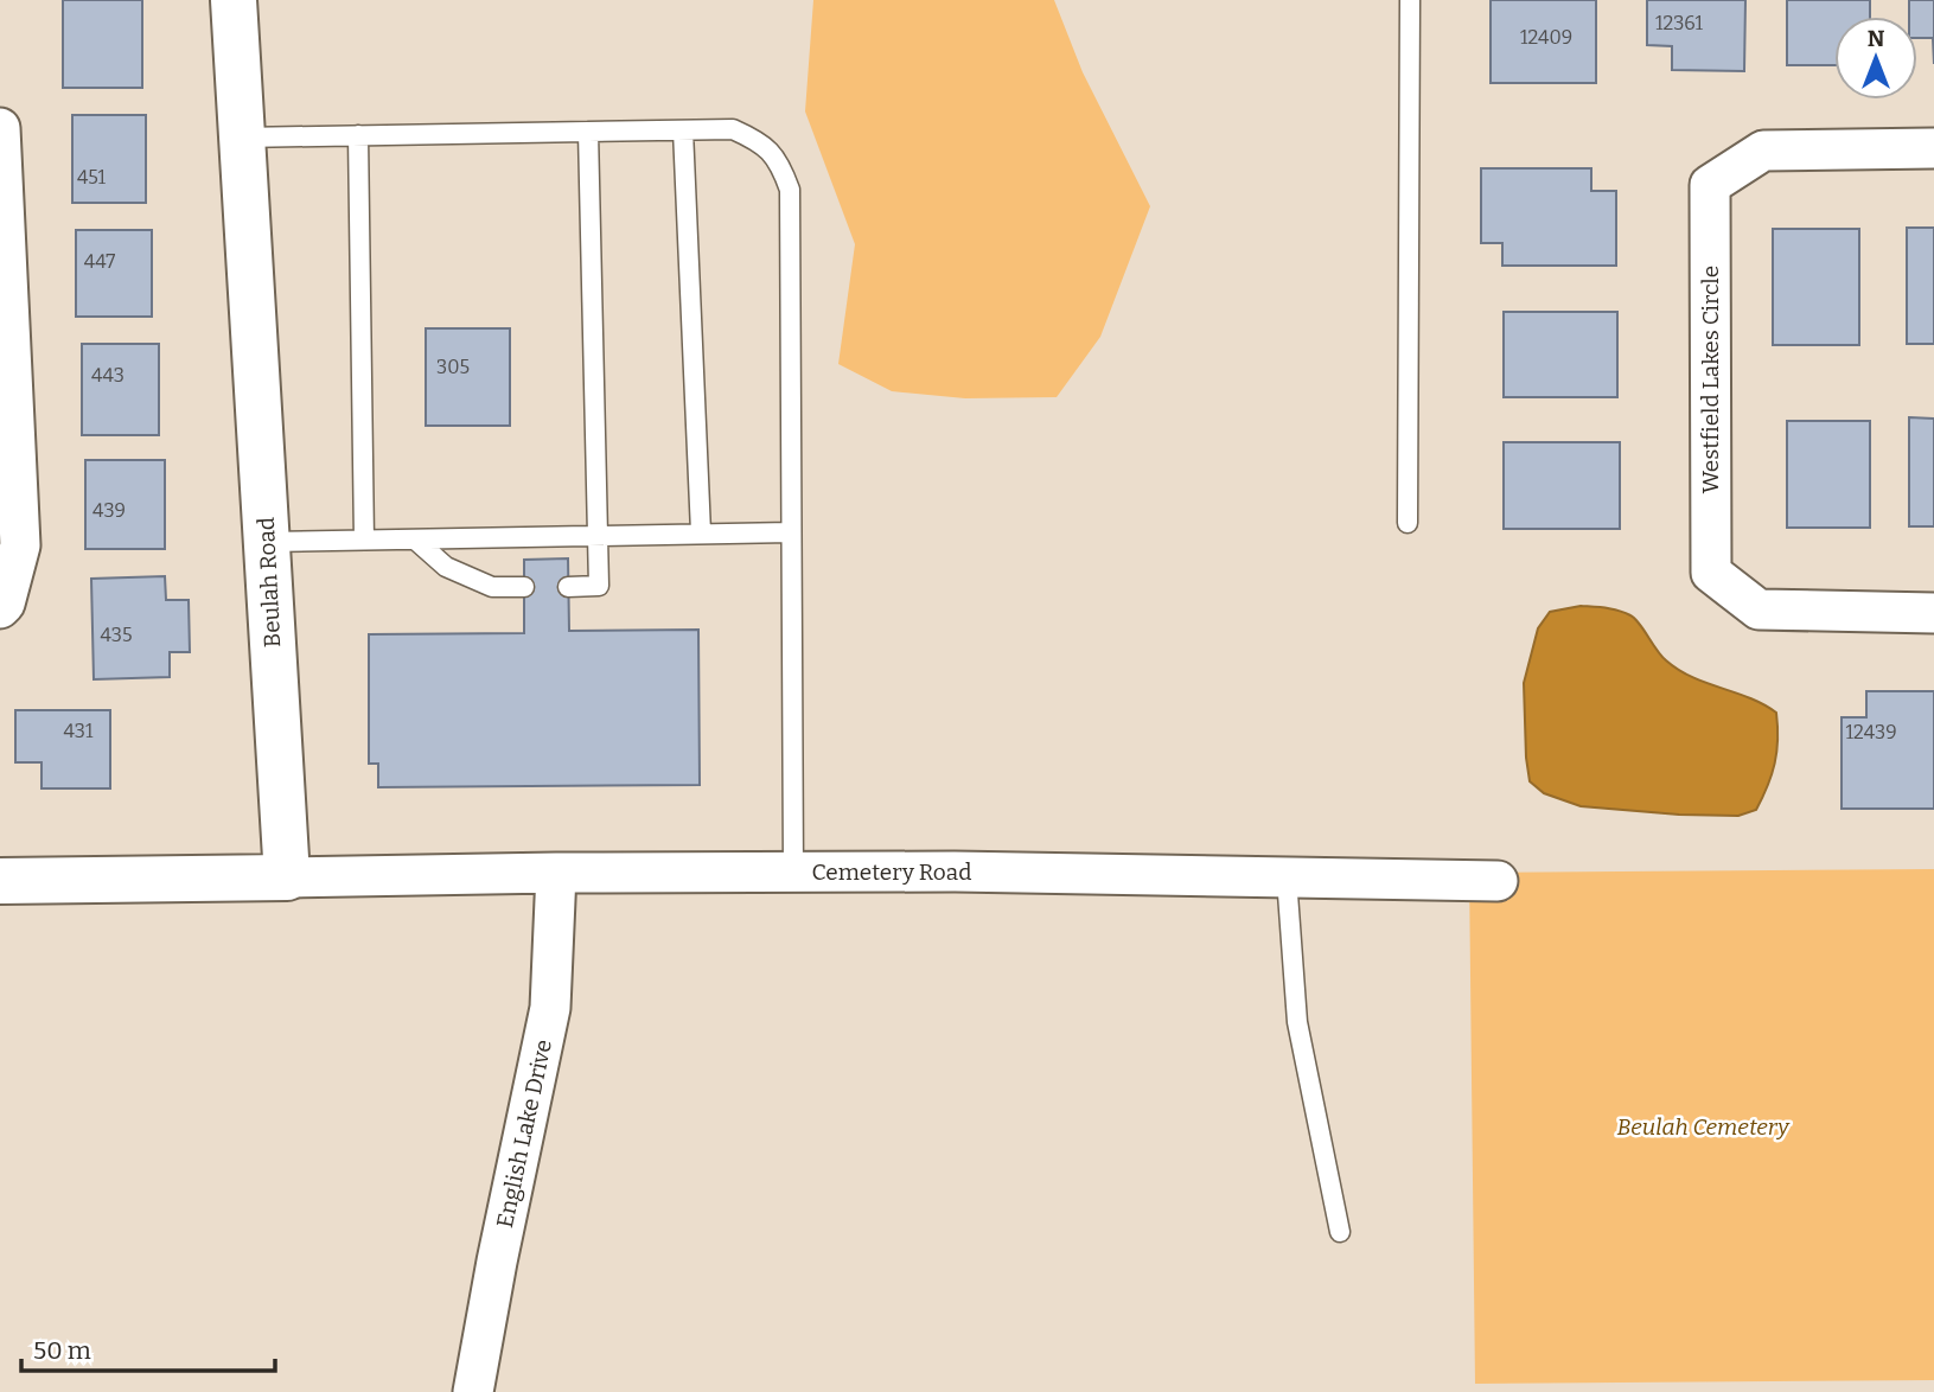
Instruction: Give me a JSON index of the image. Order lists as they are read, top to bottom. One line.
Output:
{"streets":{"street":["Westfield Lakes Circle","Beulah Road","Cemetery Road","English Lake Drive"]},"crossings":[["Beulah Road","Cemetery Road"],["Cemetery Road","English Lake Drive"]],"parks":["Beulah Cemetery"],"house_numbers":["12361","12409","451","447","305","443","439","435","431","12439"],"scale_bar":"50 m","north":"top"}
